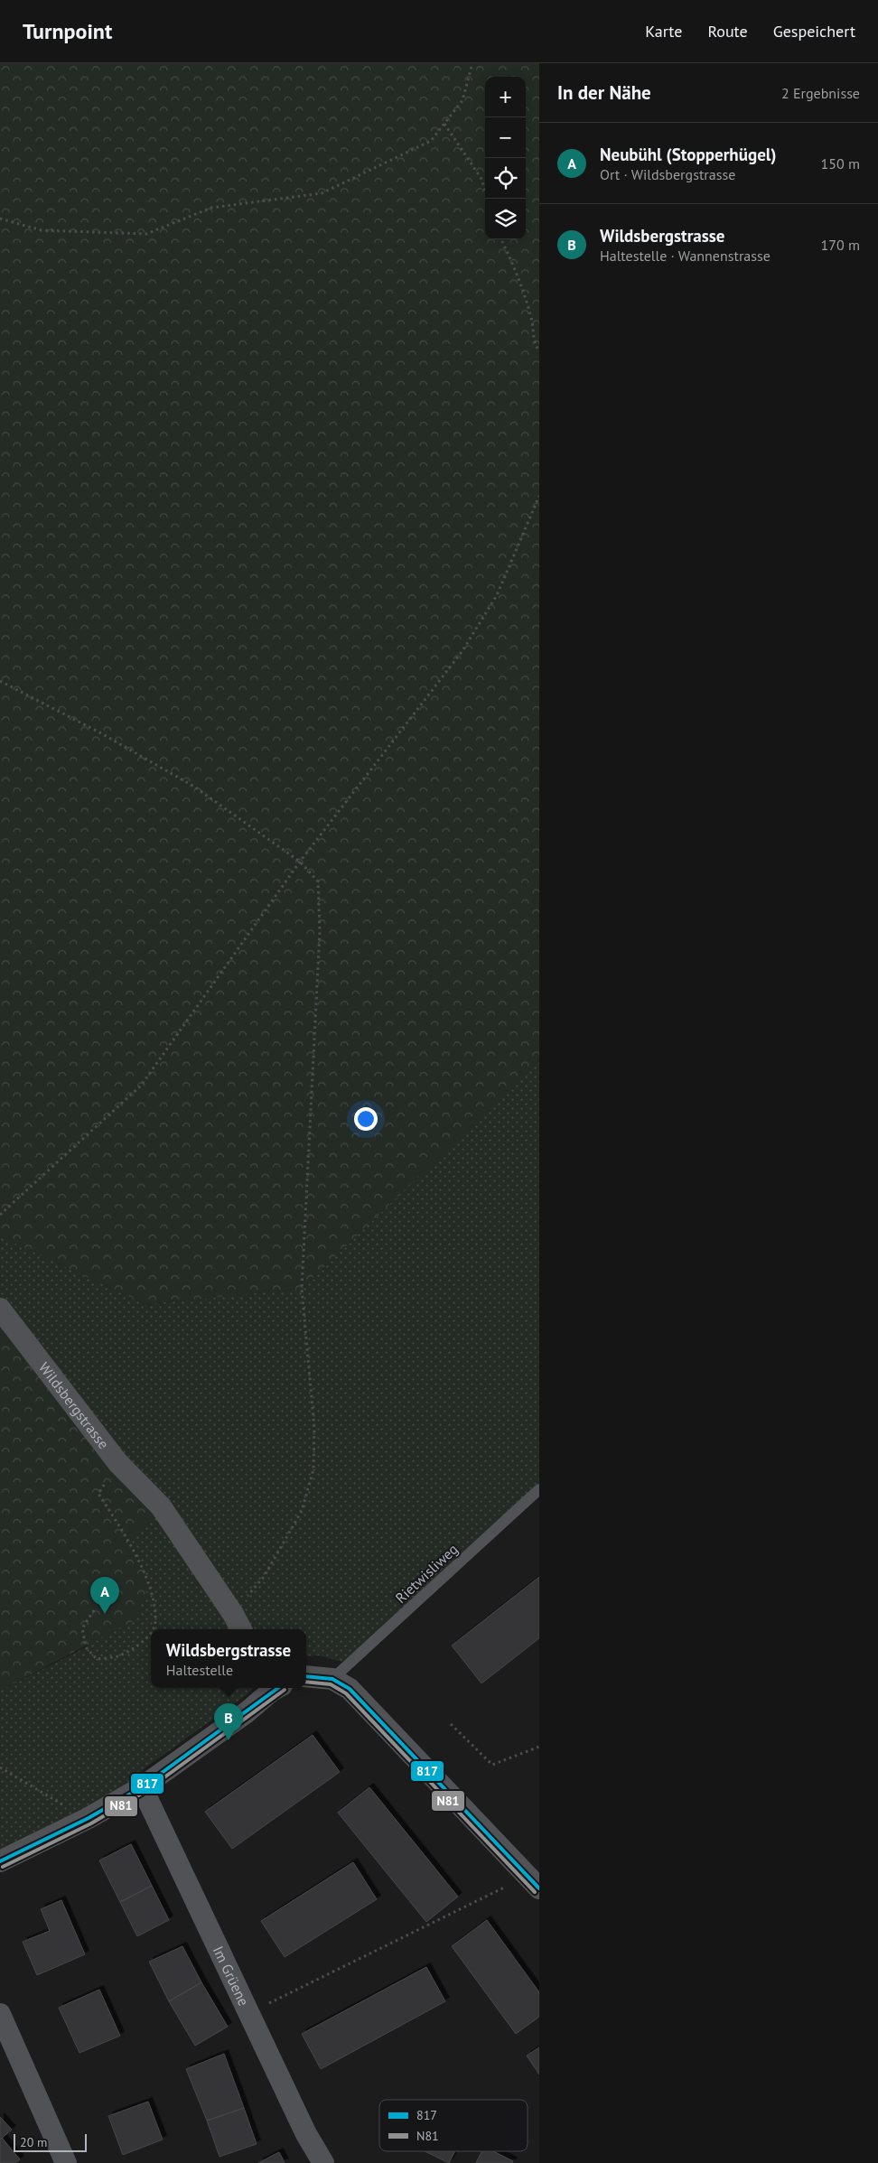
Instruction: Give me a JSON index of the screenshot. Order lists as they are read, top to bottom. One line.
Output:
{"streets":{"street":["Wildsbergstrasse","Im Grüene"],"lane":["Rietwisliweg"]},"lines":["transit line 817","transit line N81"],"legend":["817","N81"],"scale_bar":"20 m","page":{"header":"Turnpoint","nav":["Karte","Route","Gespeichert"],"heading":["In der Nähe","2 Ergebnisse"],"map_buttons":["+","−"],"list":[{"mark":"A","name":"Neubühl (Stopperhügel)","note":"Ort · Wildsbergstrasse","value":"150 m"},{"mark":"B","name":"Wildsbergstrasse","note":"Haltestelle · Wannenstrasse","value":"170 m"}],"pins":["A","B"],"popup":["Wildsbergstrasse","Haltestelle"],"scale":"20 m"}}
